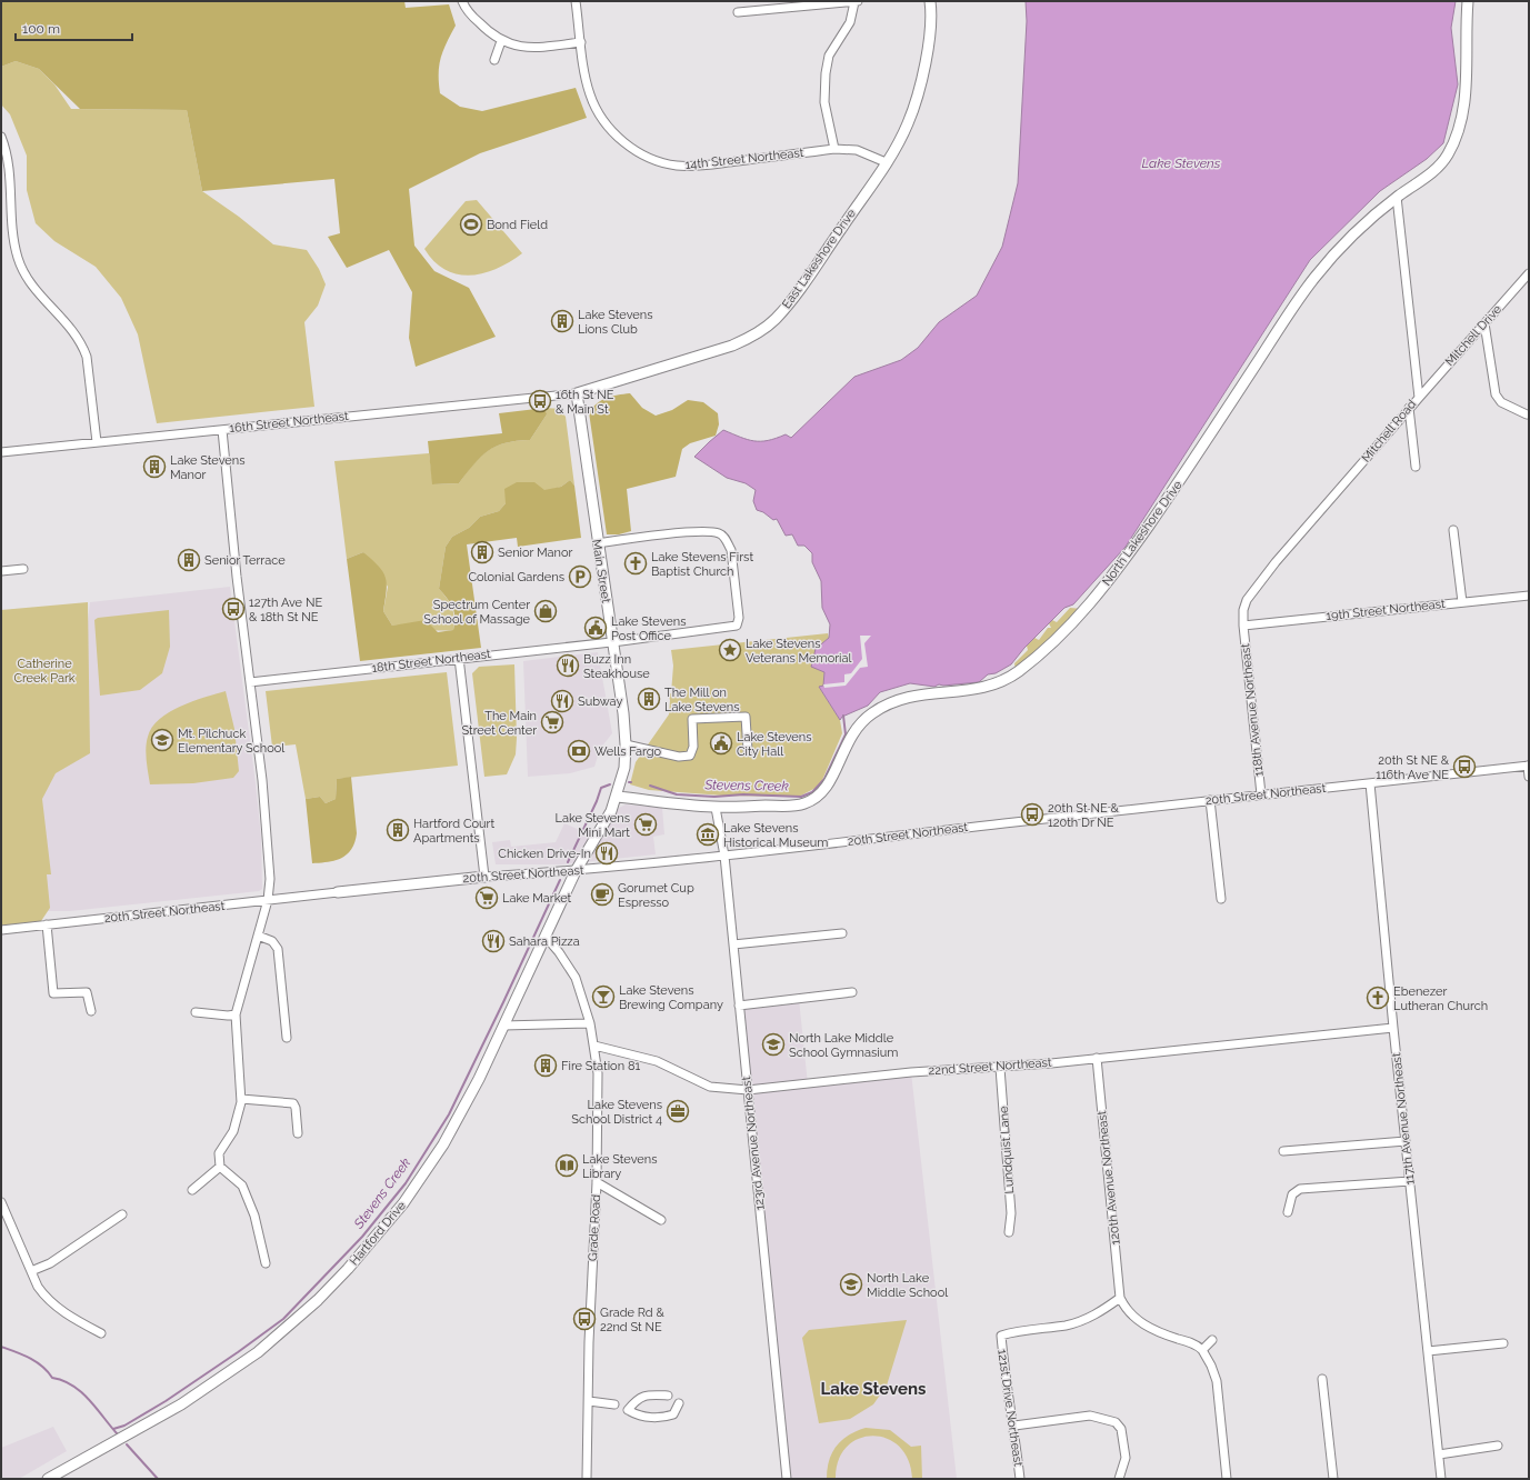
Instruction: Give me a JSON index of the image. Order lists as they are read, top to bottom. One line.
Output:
{"streets":{"main road":["East Lakeshore Drive","North Lakeshore Drive","Main Street","20th Street Northeast","Hartford Drive"],"street":["14th Street Northeast","Mitchell Drive","16th Street Northeast","Mitchell Road","19th Street Northeast","18th Street Northeast","118th Avenue Northeast","22nd Street Northeast","117th Avenue Northeast","123rd Avenue Northeast","Lundquist Lane","120th Avenue Northeast","Grade Road","121st Drive Northeast"]},"crossings":[["14th Street Northeast","East Lakeshore Drive"],["East Lakeshore Drive","16th Street Northeast"],["East Lakeshore Drive","Main Street"],["Mitchell Drive","Mitchell Road"],["16th Street Northeast","Main Street"],["Mitchell Road","North Lakeshore Drive"],["Mitchell Road","19th Street Northeast"],["Mitchell Road","118th Avenue Northeast"],["North Lakeshore Drive","Main Street"],["North Lakeshore Drive","123rd Avenue Northeast"],["Main Street","18th Street Northeast"],["Main Street","20th Street Northeast"],["Main Street","Hartford Drive"],["19th Street Northeast","118th Avenue Northeast"],["118th Avenue Northeast","20th Street Northeast"],["20th Street Northeast","117th Avenue Northeast"],["20th Street Northeast","123rd Avenue Northeast"],["20th Street Northeast","Hartford Drive"],["22nd Street Northeast","117th Avenue Northeast"],["22nd Street Northeast","123rd Avenue Northeast"],["22nd Street Northeast","Lundquist Lane"],["22nd Street Northeast","120th Avenue Northeast"],["22nd Street Northeast","Grade Road"],["120th Avenue Northeast","121st Drive Northeast"],["Grade Road","Hartford Drive"]],"districts":["Lake Stevens"],"water":["Lake Stevens","Stevens Creek"],"parks":["Catherine Creek Park"],"places":{"sports":["Bond Field"],"building":["Lake Stevens Lions Club","Lake Stevens Manor","Senior Manor","Senior Terrace","The Mill on Lake Stevens","Hartford Court Apartments","Fire Station 81"],"bus stop":["16th St NE & Main St","127th Ave NE & 18th St NE","20th St NE & 116th Ave NE","20th St NE & 120th Dr NE","Grade Rd & 22nd St NE"],"church":["Lake Stevens First Baptist Church","Ebenezer Lutheran Church"],"parking":["Colonial Gardens"],"shop":["Spectrum Center School of Massage"],"public building":["Lake Stevens Post Office","Lake Stevens City Hall"],"place":["Lake Stevens Veterans Memorial"],"restaurant":["Buzz Inn Steakhouse","Subway","Chicken Drive-In","Sahara Pizza"],"supermarket":["The Main Street Center","Lake Stevens Mini Mart","Lake Market"],"school or university":["Mt. Pilchuck Elementary School","North Lake Middle School Gymnasium","North Lake Middle School"],"bank":["Wells Fargo"],"museum":["Lake Stevens Historical Museum"],"cafe":["Gorumet Cup Espresso"],"bar":["Lake Stevens Brewing Company"],"office":["Lake Stevens School District 4"],"library":["Lake Stevens Library"]},"scale_bar":"100 m"}
